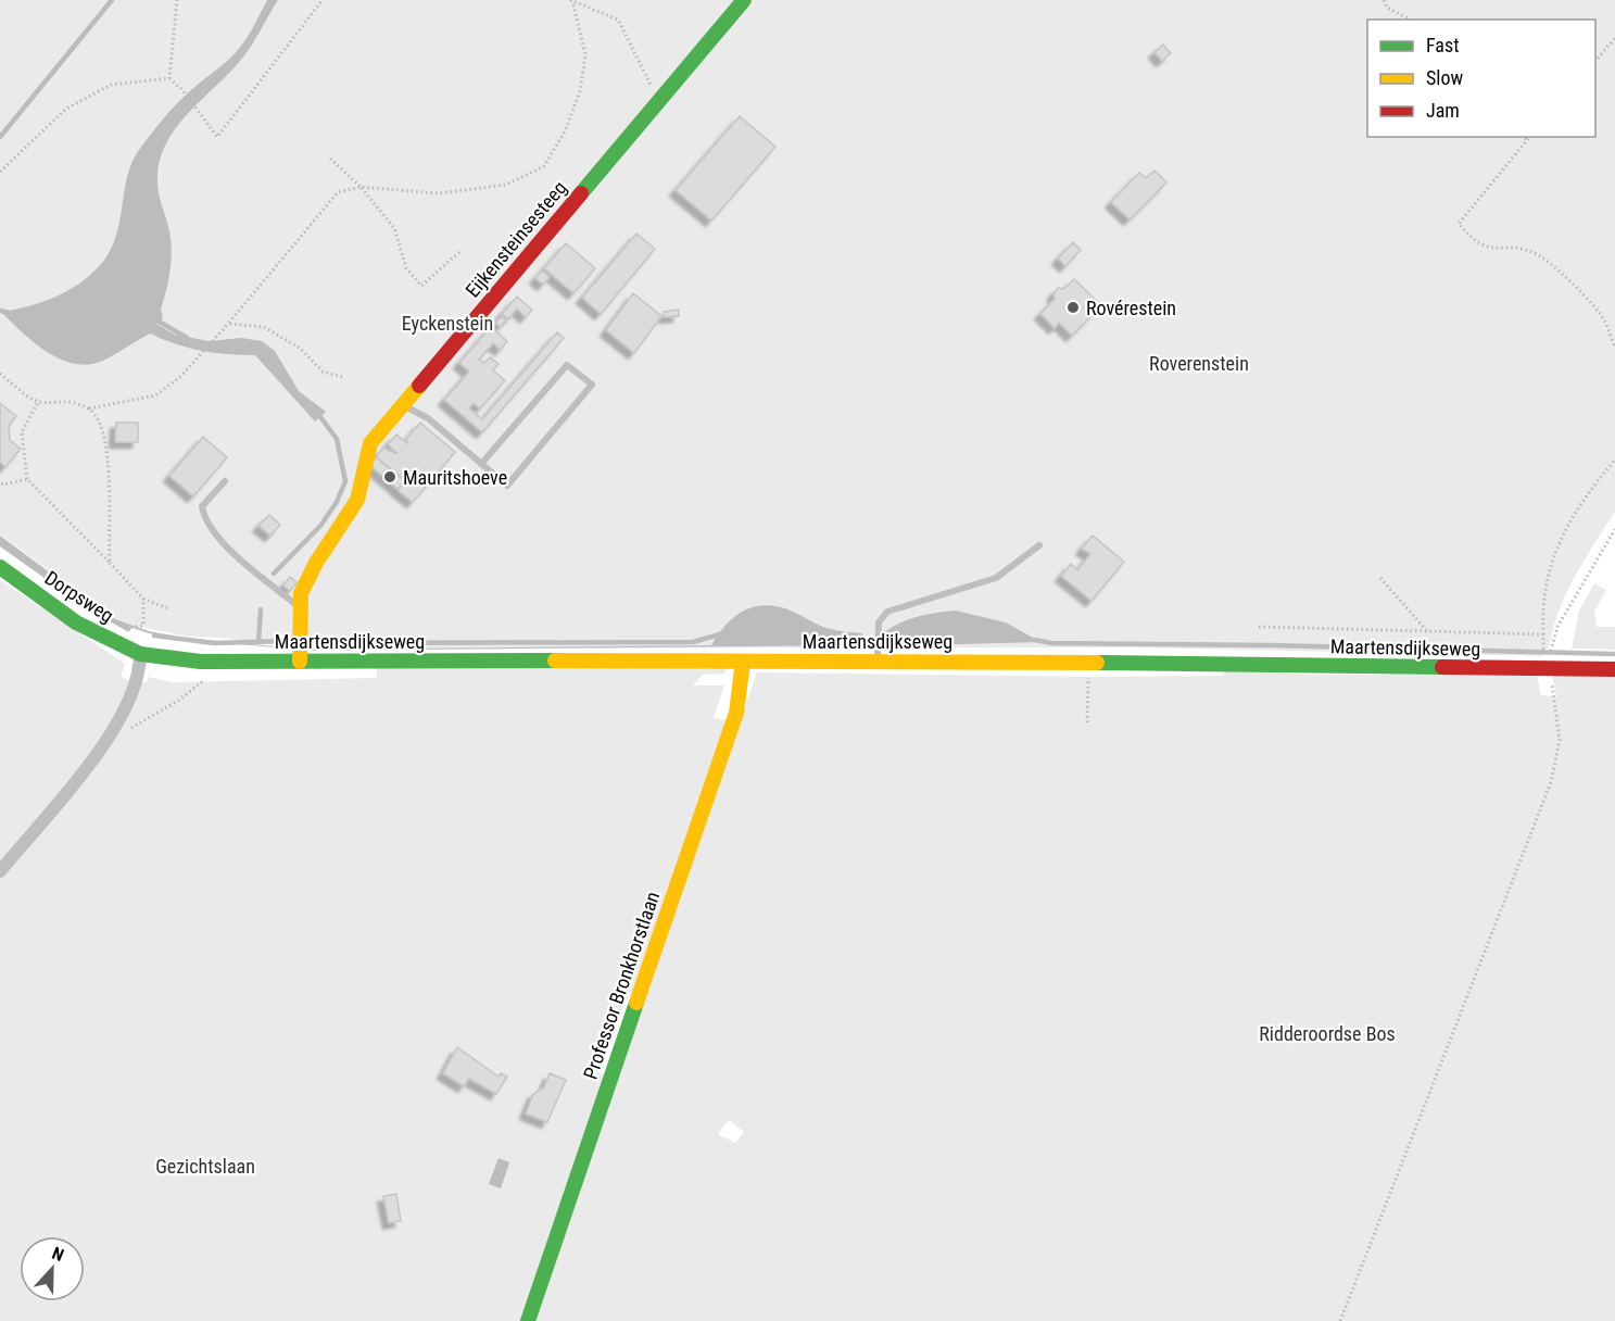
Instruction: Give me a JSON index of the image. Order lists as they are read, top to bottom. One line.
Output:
{"streets":{"street":["Eijkensteinsesteeg","Dorpsweg","Maartensdijkseweg","Professor Bronkhorstlaan"]},"crossings":[["Eijkensteinsesteeg","Maartensdijkseweg"],["Dorpsweg","Maartensdijkseweg"],["Maartensdijkseweg","Professor Bronkhorstlaan"]],"parks":["Eyckenstein","Roverenstein","Ridderoordse Bos","Gezichtslaan"],"places":["Rovérestein","Mauritshoeve"],"legend":["Fast","Slow","Jam"],"north":"top"}
